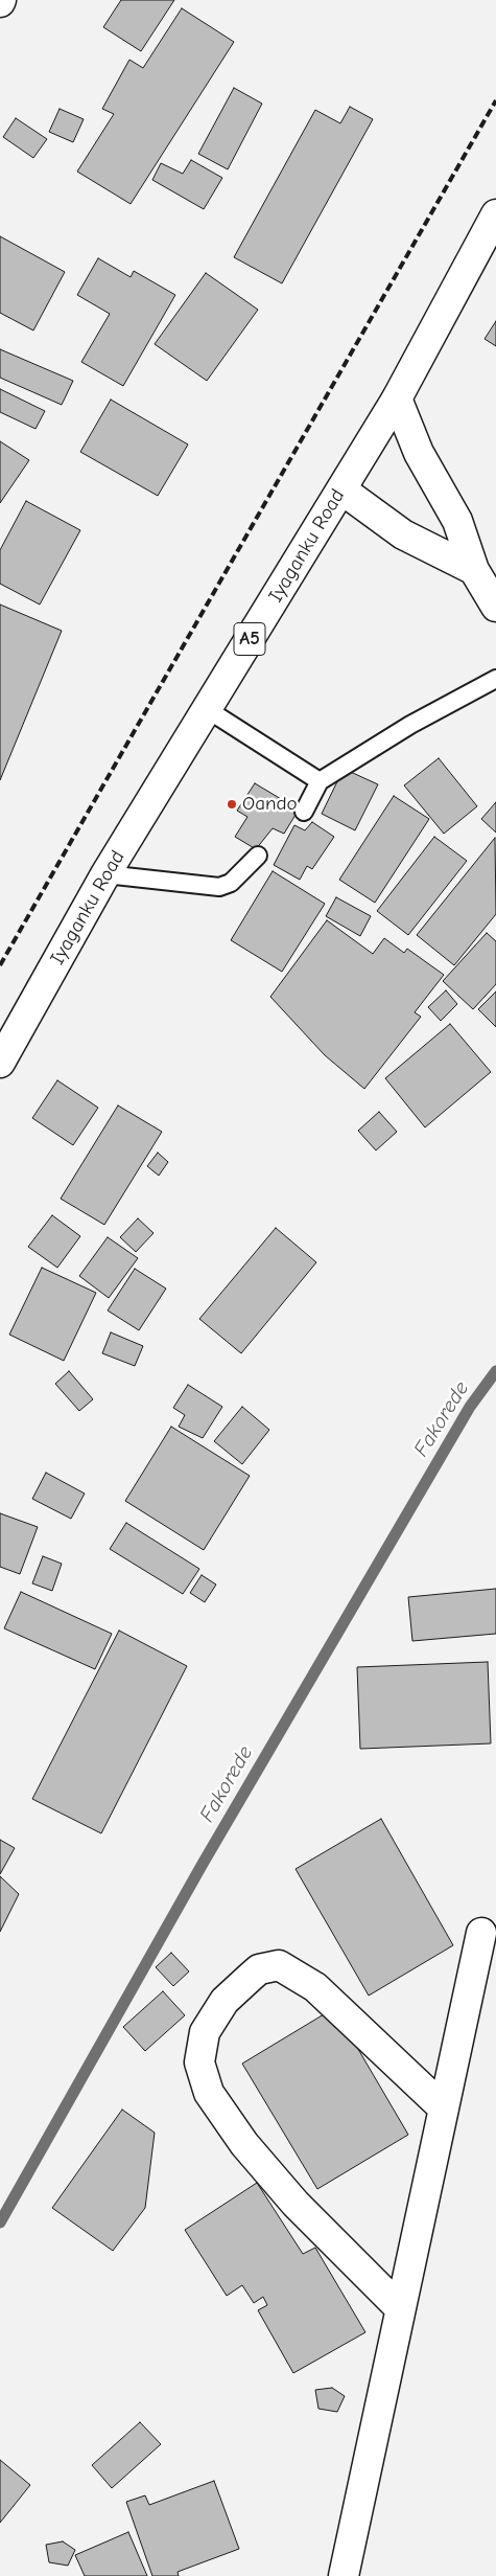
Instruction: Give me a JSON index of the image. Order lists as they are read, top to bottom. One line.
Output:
{"streets":{"main road":["Iyaganku Road","A5"]},"water":["Fakorede"],"places":["Oando"]}
